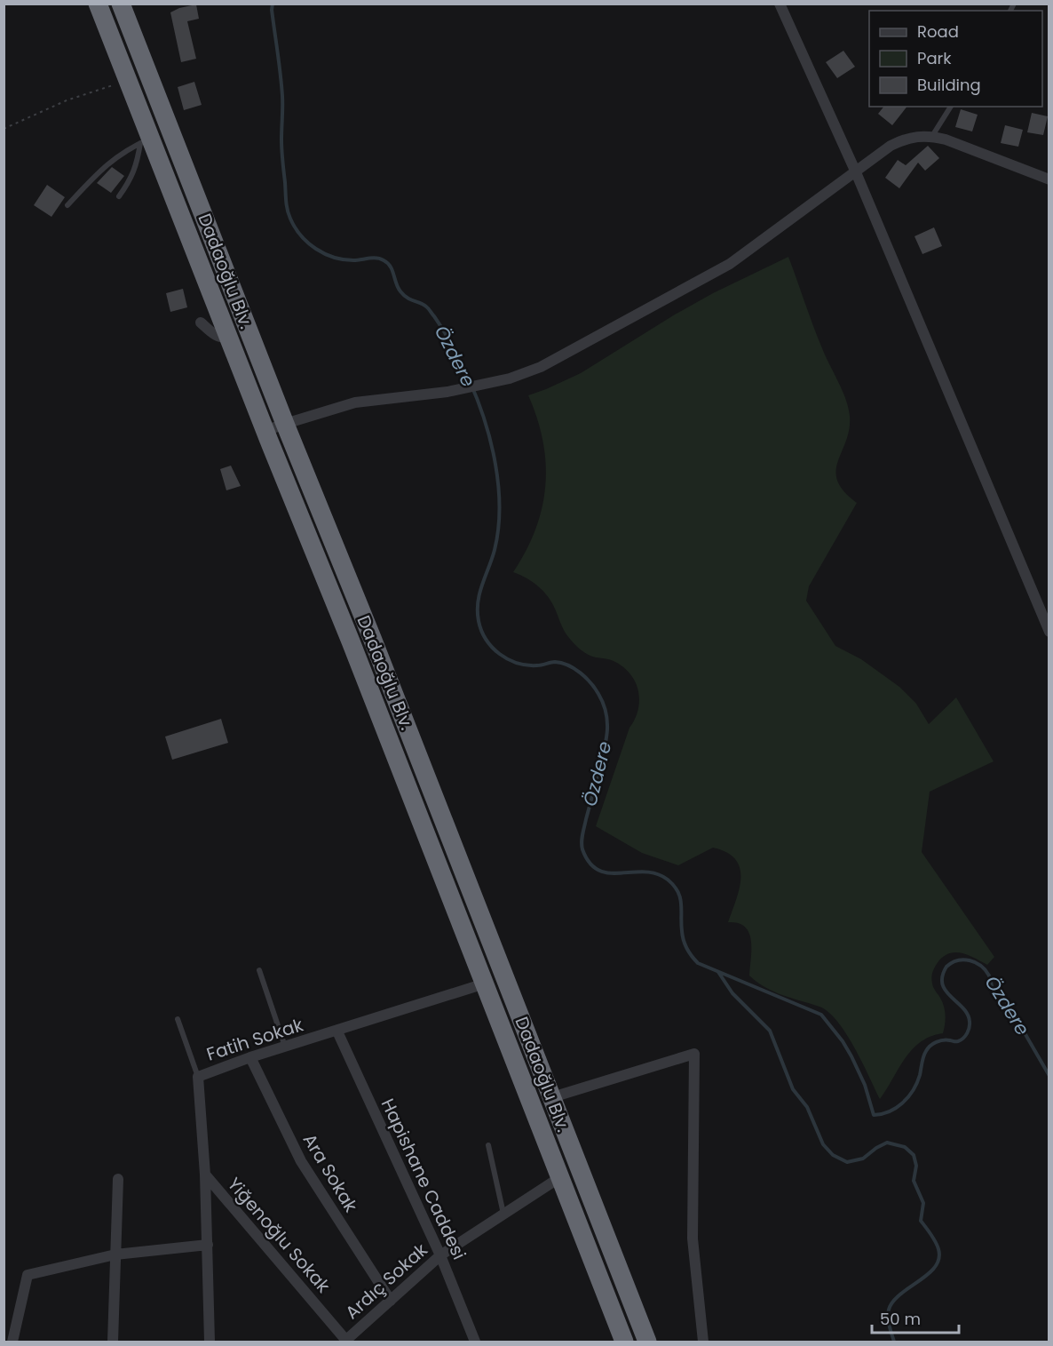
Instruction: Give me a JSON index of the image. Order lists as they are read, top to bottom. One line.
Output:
{"streets":{"highway":["Dadaoğlu Blv."],"street":["Fatih Sokak","Ara Sokak","Hapishane Caddesi","Yiğenoğlu Sokak","Ardıç Sokak"]},"crossings":[["Dadaoğlu Blv.","Fatih Sokak"],["Dadaoğlu Blv.","Ardıç Sokak"],["Fatih Sokak","Ara Sokak"],["Fatih Sokak","Hapishane Caddesi"],["Fatih Sokak","Yiğenoğlu Sokak"],["Ara Sokak","Ardıç Sokak"],["Hapishane Caddesi","Ardıç Sokak"],["Yiğenoğlu Sokak","Ardıç Sokak"]],"water":["Özdere"],"legend":["Road","Park","Building"],"scale_bar":"50 m"}
